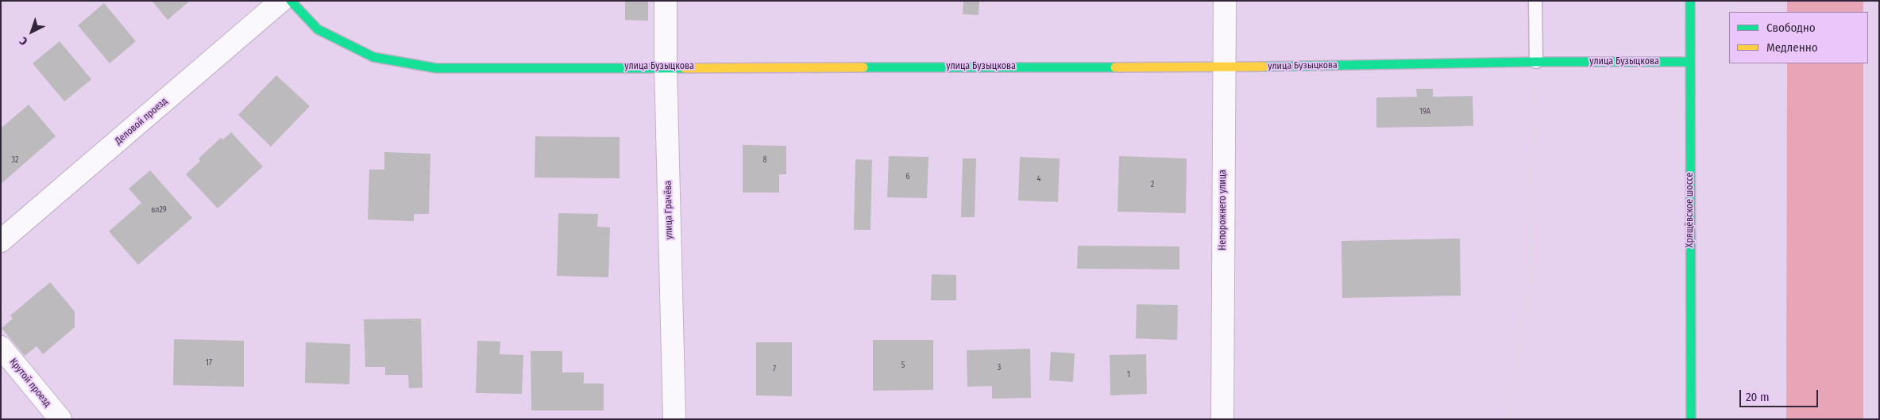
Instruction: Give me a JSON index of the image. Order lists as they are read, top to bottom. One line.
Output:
{"streets":{"street":["улица Бузыцкова","Деловой проезд","улица Грачёва","Непорожнего улица","Хрящёвское шоссе","Крутой проезд"]},"crossings":[["улица Бузыцкова","улица Грачёва"],["улица Бузыцкова","Непорожнего улица"],["улица Бузыцкова","Хрящёвское шоссе"]],"house_numbers":["19А","32","8","6","4","2","вл29","17","5","3","7","1"],"legend":["Свободно","Медленно"],"scale_bar":"20 m","north":"bottom left"}
